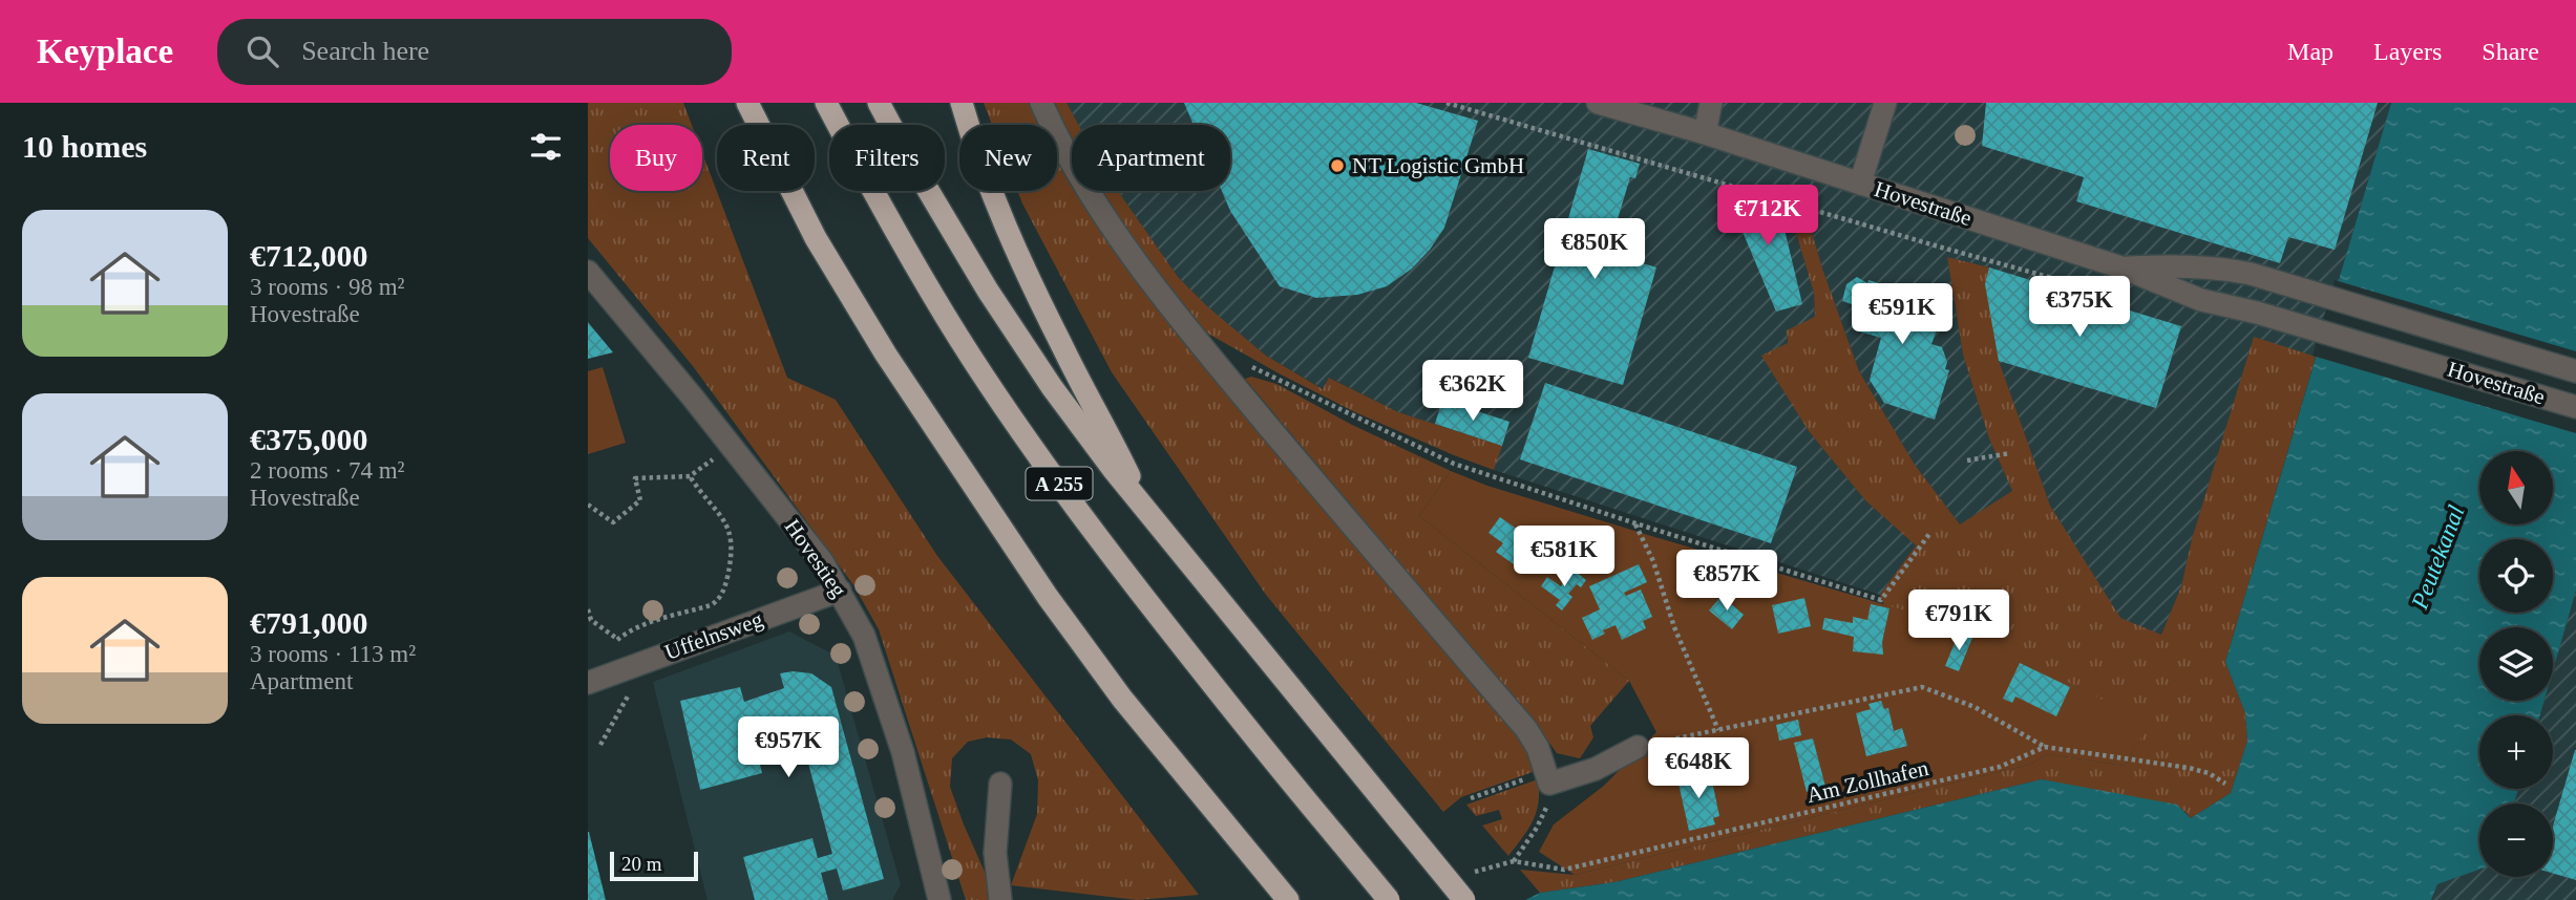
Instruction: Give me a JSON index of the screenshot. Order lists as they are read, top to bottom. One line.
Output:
{"streets":{"highway":["A 255"],"street":["Hovestraße","Hovestieg","Uffelnsweg"],"path":["Am Zollhafen"]},"crossings":[["Hovestieg","Uffelnsweg"]],"water":["Peutekanal"],"places":["NT Logistic GmbH"],"scale_bar":"20 m","north":"top","page":{"header":"Keyplace","search":"Search here","nav":["Map","Layers","Share"],"heading":"10 homes","chip":["Buy","Rent","Filters","New","Apartment"],"price":["€712K","€850K","€375K","€591K","€362K","€581K","€857K","€791K","€957K","€648K"],"list":[{"name":"€712,000","note":"3 rooms · 98 m² · Hovestraße"},{"name":"€375,000","note":"2 rooms · 74 m² · Hovestraße"},{"name":"€791,000","note":"3 rooms · 113 m² · Apartment"}],"map_buttons":["+","−"],"scale":"20 m"}}
